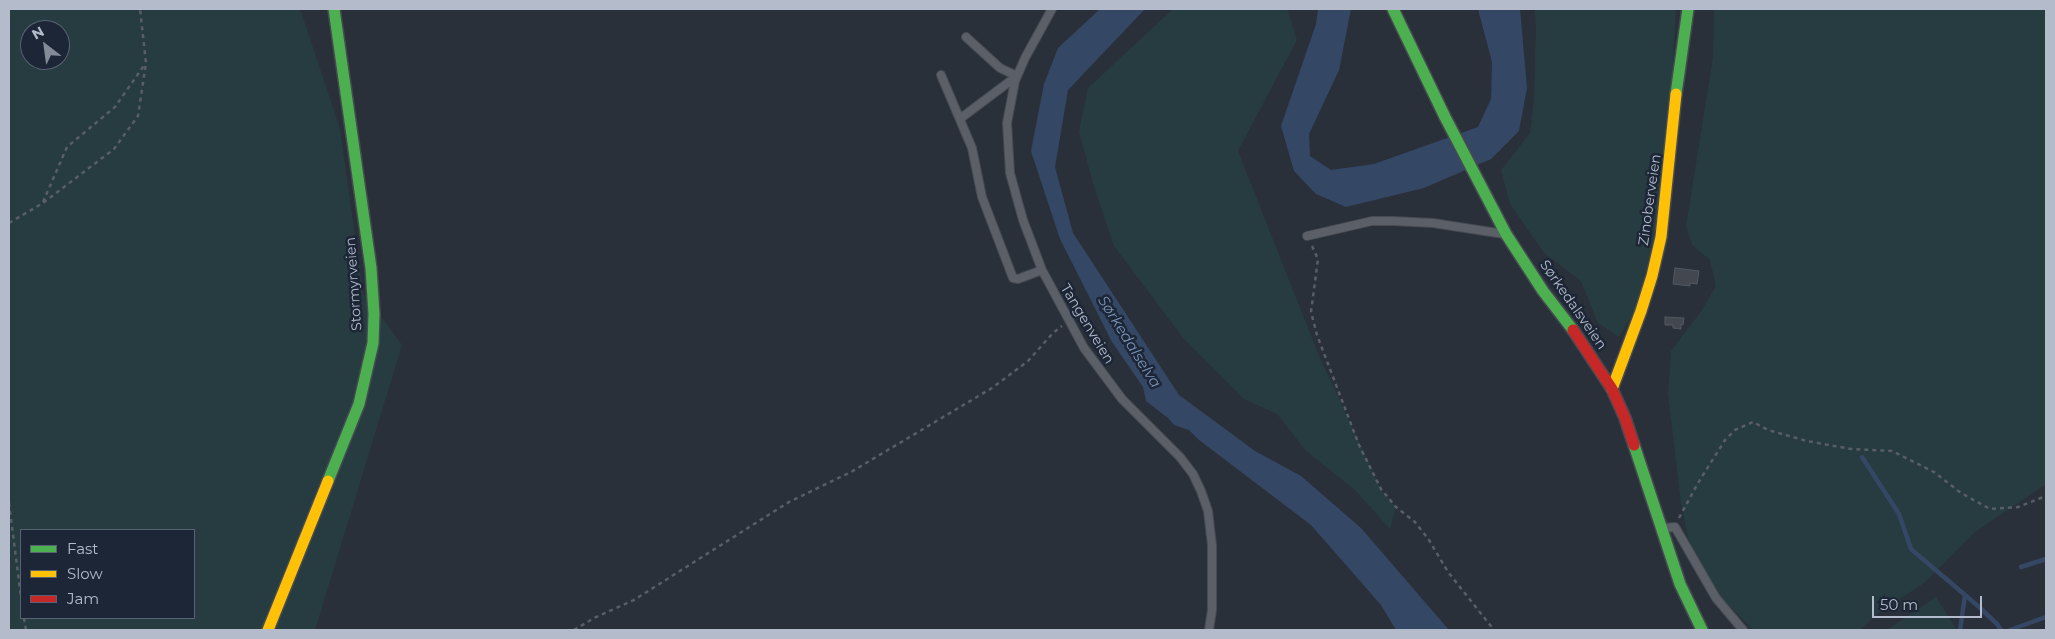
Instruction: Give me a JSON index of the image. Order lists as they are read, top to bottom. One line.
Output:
{"streets":{"street":["Zinoberveien","Stormyrveien","Sørkedalsveien"],"lane":["Tangenveien"]},"crossings":[["Zinoberveien","Sørkedalsveien"]],"water":["Sørkedalselva"],"legend":["Fast","Slow","Jam"],"scale_bar":"50 m","north":"top left"}
